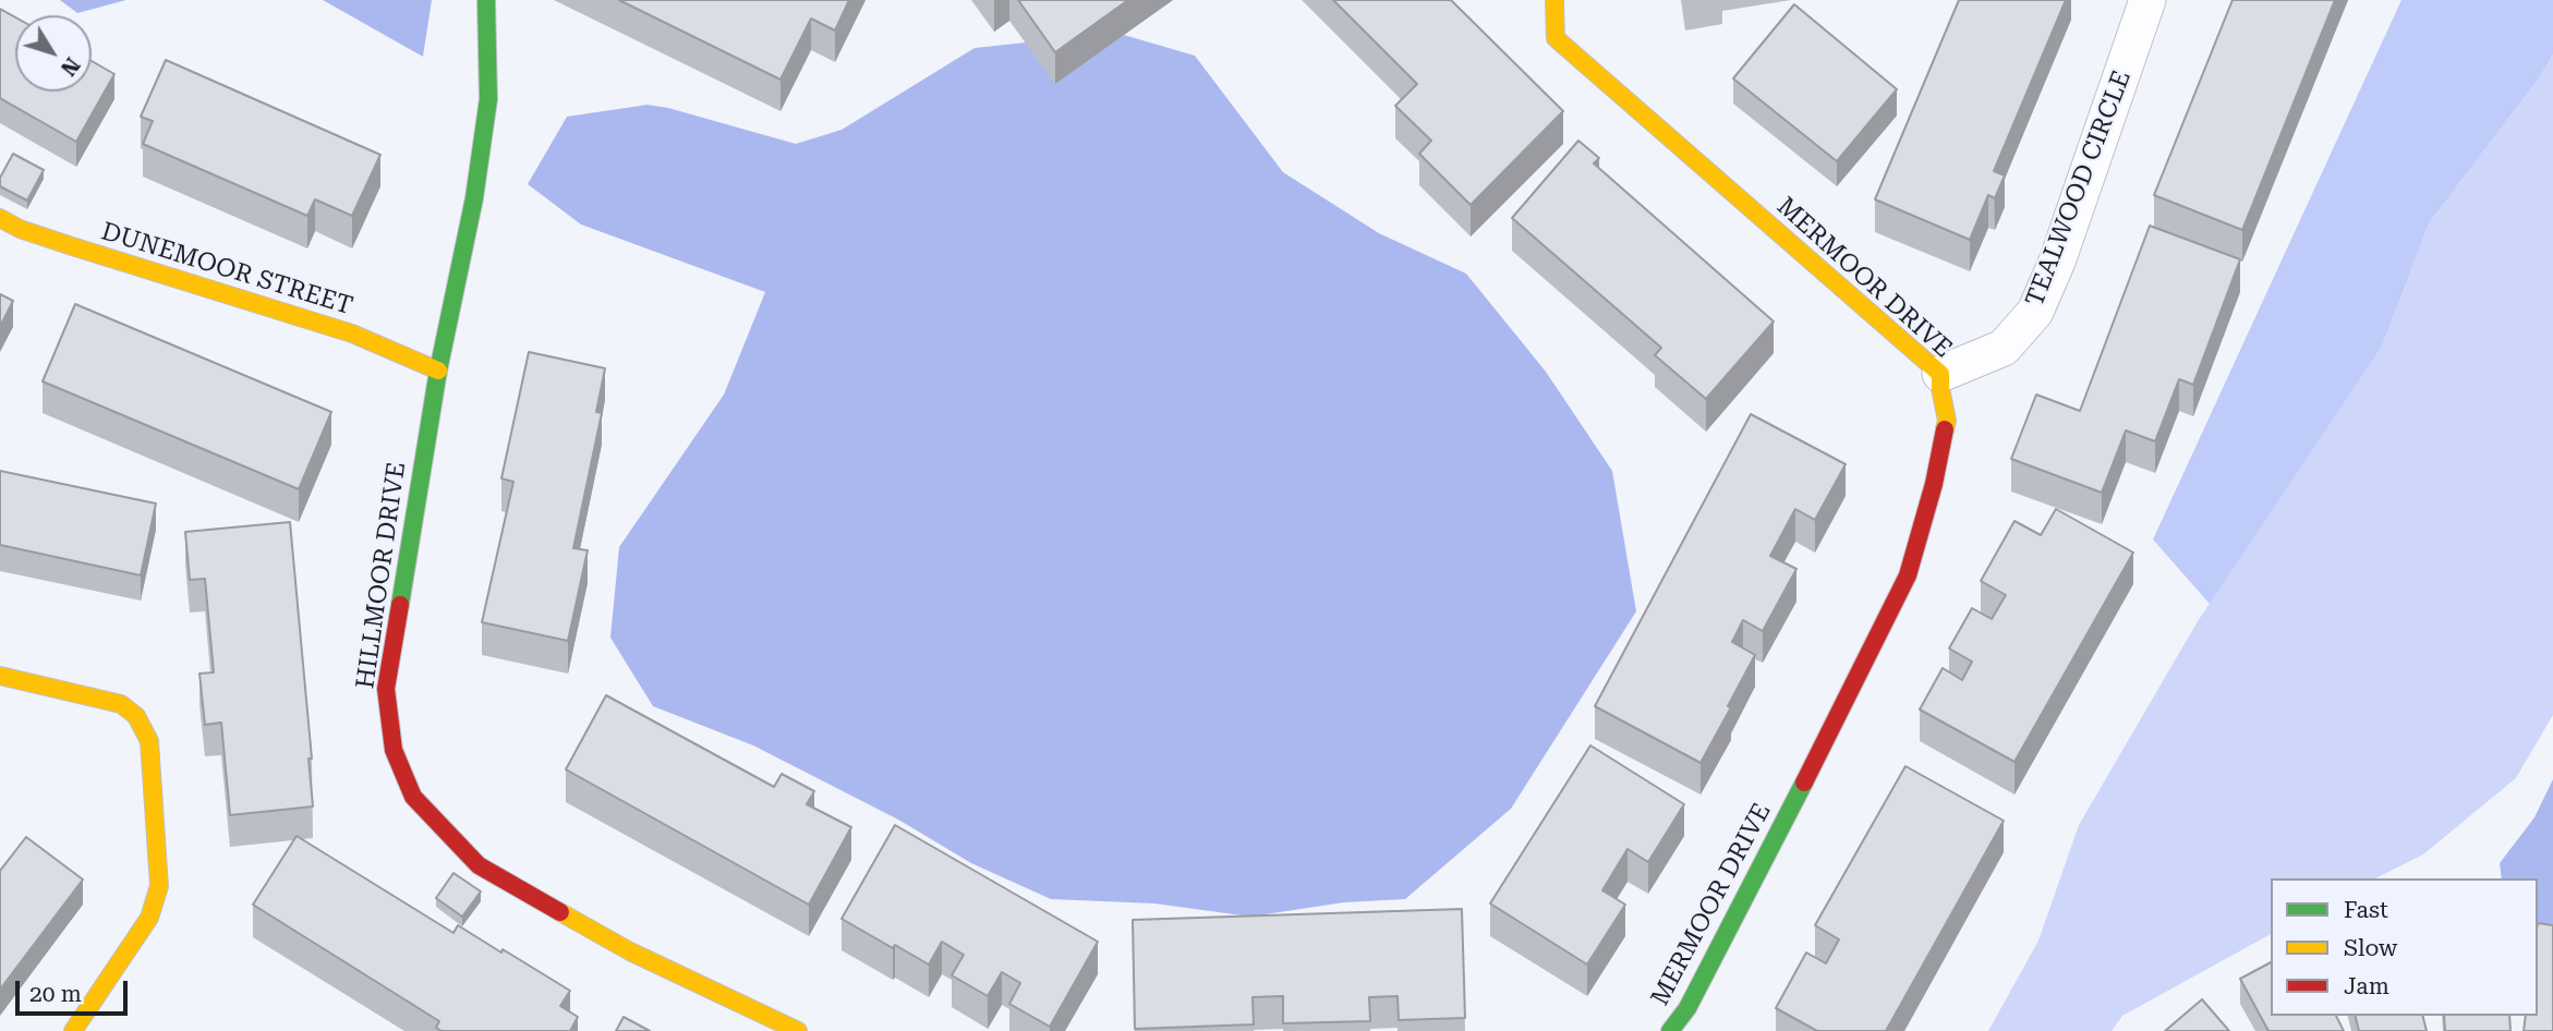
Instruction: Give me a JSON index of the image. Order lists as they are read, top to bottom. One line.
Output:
{"streets":{"street":["TEALWOOD CIRCLE","DUNEMOOR STREET","MERMOOR DRIVE","HILLMOOR DRIVE"]},"crossings":[["TEALWOOD CIRCLE","MERMOOR DRIVE"],["DUNEMOOR STREET","HILLMOOR DRIVE"]],"legend":["Fast","Slow","Jam"],"scale_bar":"20 m","north":"bottom right"}
